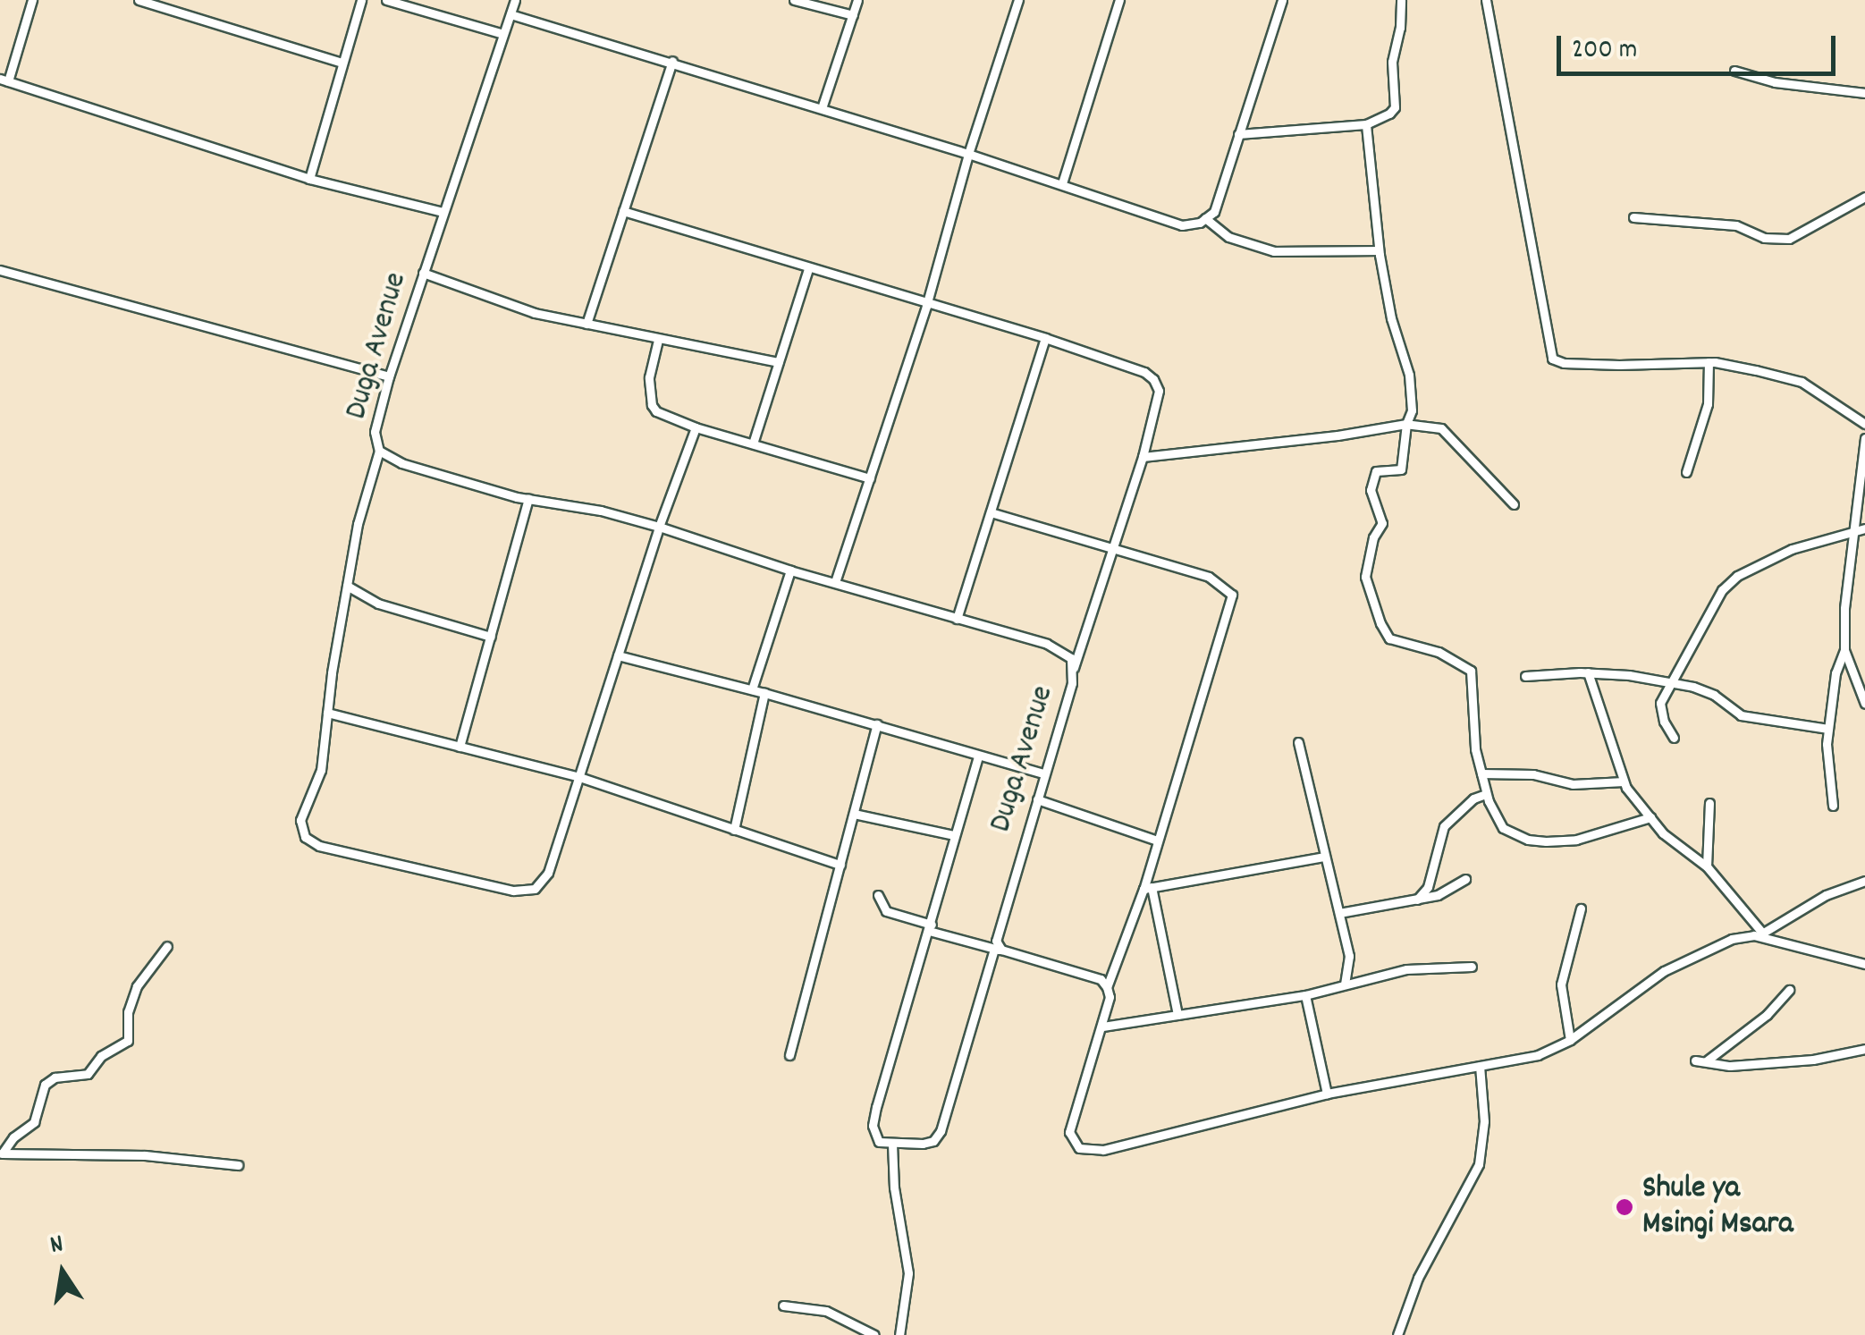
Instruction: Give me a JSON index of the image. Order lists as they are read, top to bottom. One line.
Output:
{"streets":{"street":["Duga Avenue"]},"places":["Shule ya Msingi Msara"],"scale_bar":"200 m","north":"top"}
